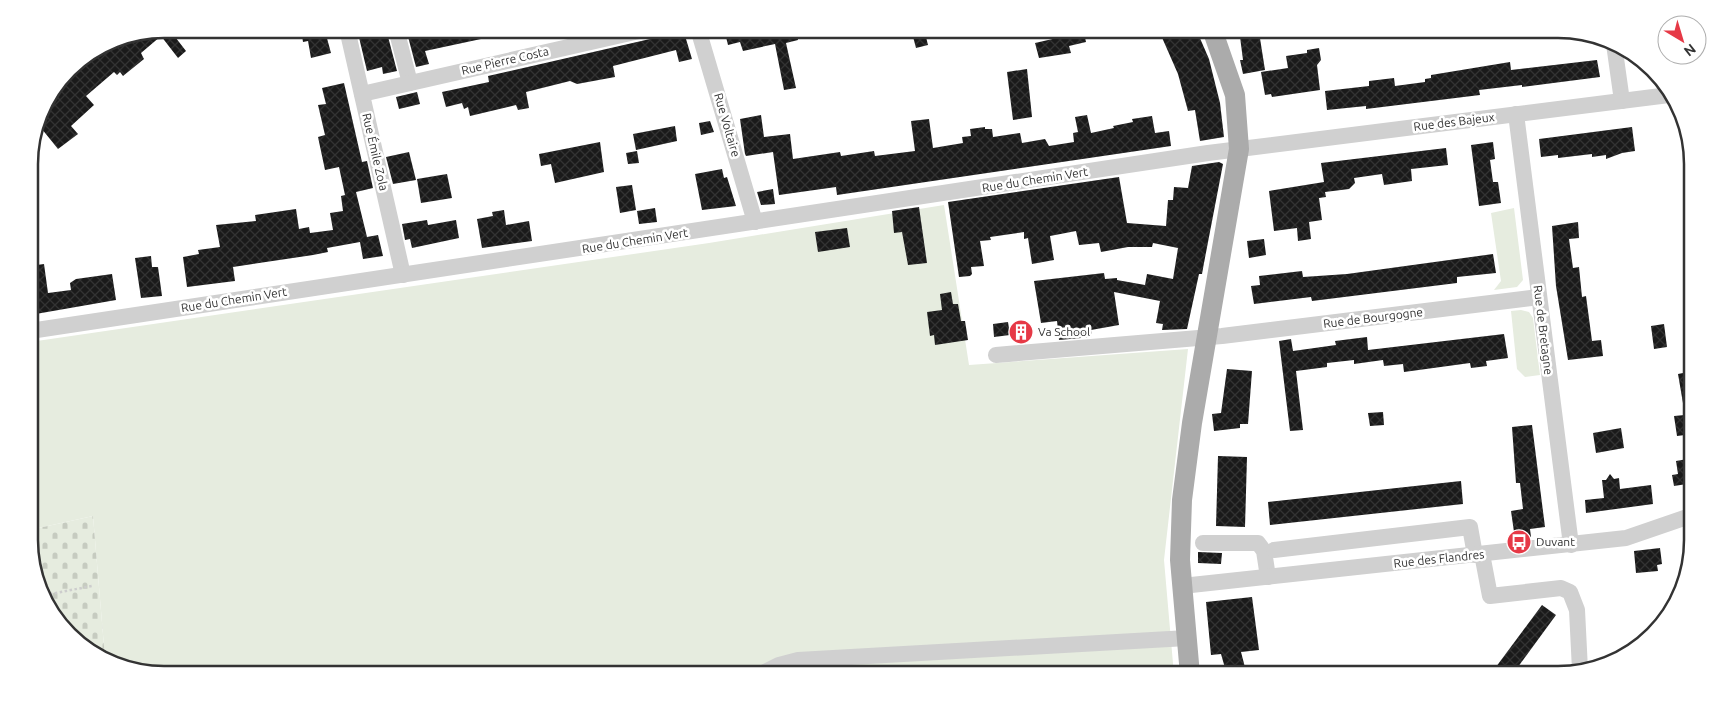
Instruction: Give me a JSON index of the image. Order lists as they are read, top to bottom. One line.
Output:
{"streets":{"street":["Rue Pierre Costa","Rue des Bajeux","Rue Voltaire","Rue Émile Zola","Rue du Chemin Vert","Rue de Bourgogne","Rue de Bretagne","Rue des Flandres"]},"crossings":[["Rue Pierre Costa","Rue Émile Zola"],["Rue des Bajeux","Rue du Chemin Vert"],["Rue des Bajeux","Rue de Bretagne"],["Rue Voltaire","Rue du Chemin Vert"],["Rue Émile Zola","Rue du Chemin Vert"],["Rue de Bourgogne","Rue de Bretagne"],["Rue de Bretagne","Rue des Flandres"]],"places":{"building":["Va School"],"bus stop":["Duvant"]},"north":"bottom right"}
